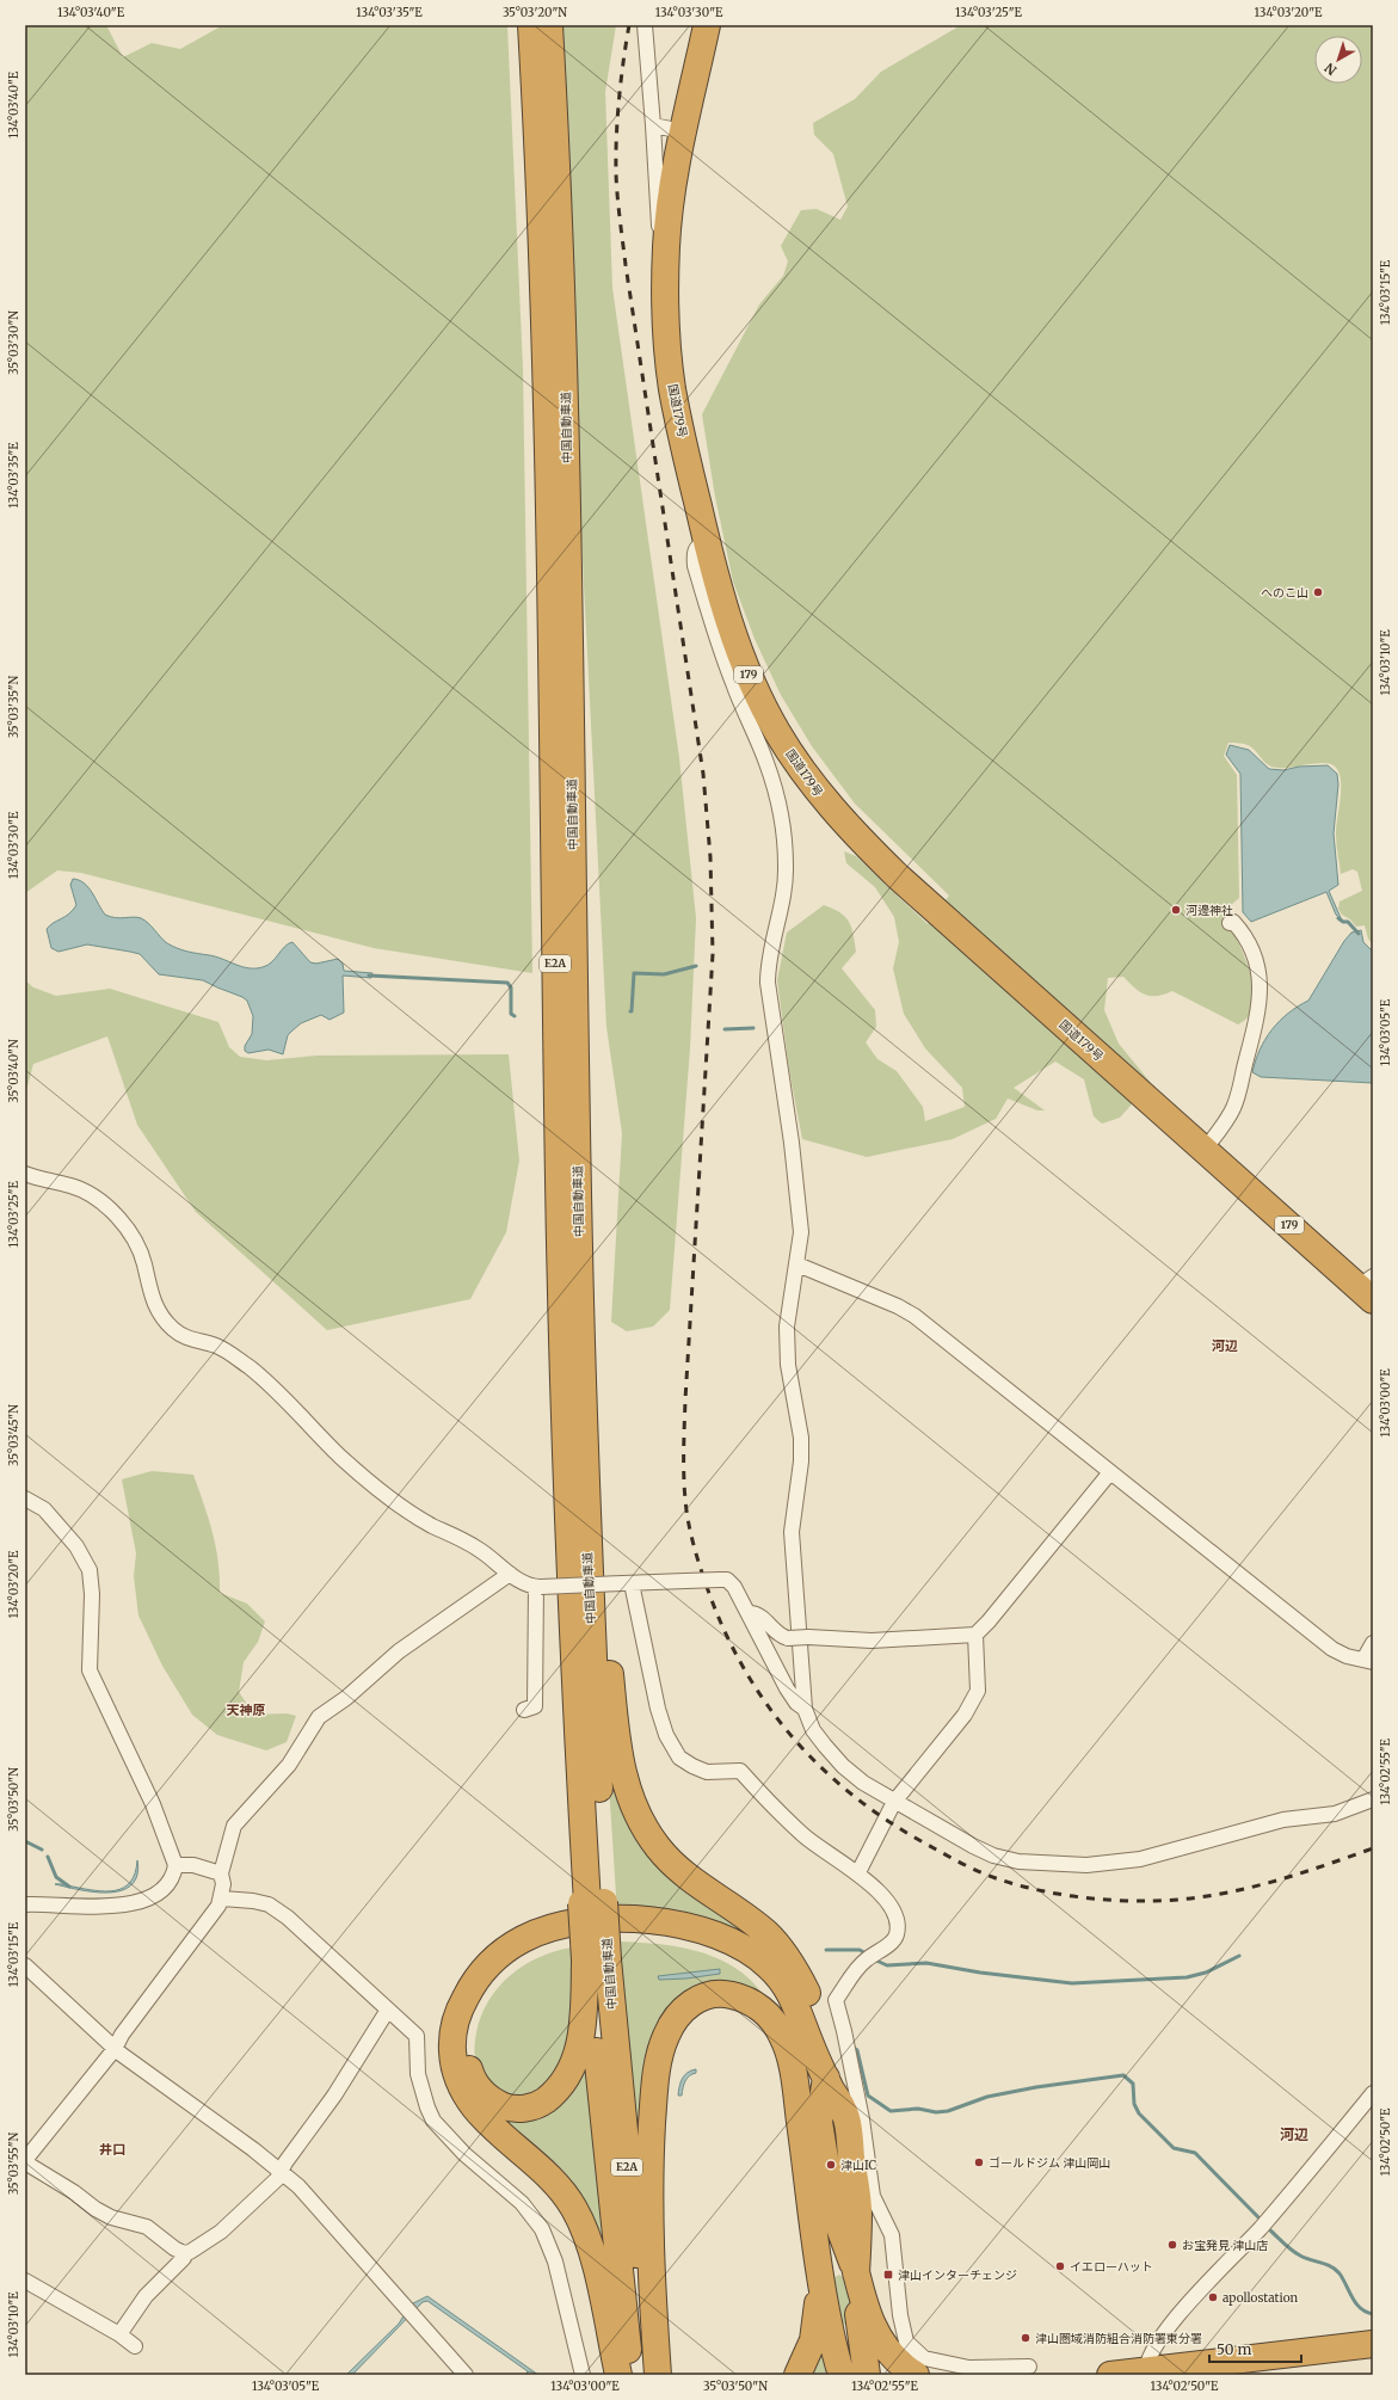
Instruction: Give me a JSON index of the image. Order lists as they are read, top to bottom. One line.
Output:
{"streets":{"highway":["国道179号","中国自動車道","179","E2A"]},"districts":["河辺","天神原","河辺","井口"],"places":{"other":["へのこ山","河邊神社","ゴールドジム 津山岡山","津山IC","お宝発見 津山店","イエローハット","apollostation","津山圏域消防組合消防署東分署"],"transit":["津山インターチェンジ"]},"scale_bar":"50 m","north":"bottom left","coordinates":["134°03'40\"E","134°03'35\"E","35°03'20\"N","134°03'30\"E","134°03'25\"E","134°03'20\"E","134°03'15\"E","35°03'30\"N","134°03'10\"E","35°03'35\"N","134°03'05\"E","35°03'40\"N","134°03'00\"E","35°03'45\"N","134°02'55\"E","35°03'50\"N","134°02'50\"E","35°03'55\"N"]}
